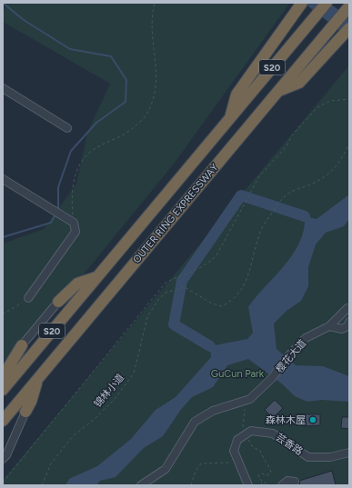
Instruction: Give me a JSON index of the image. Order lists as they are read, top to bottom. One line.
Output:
{"streets":{"highway":["S20","OUTER RING EXPRESSWAY"],"street":["樱花大道","芸香路"],"path":["锦林小道"]},"parks":["GuCun Park"],"places":["森林木屋"]}
